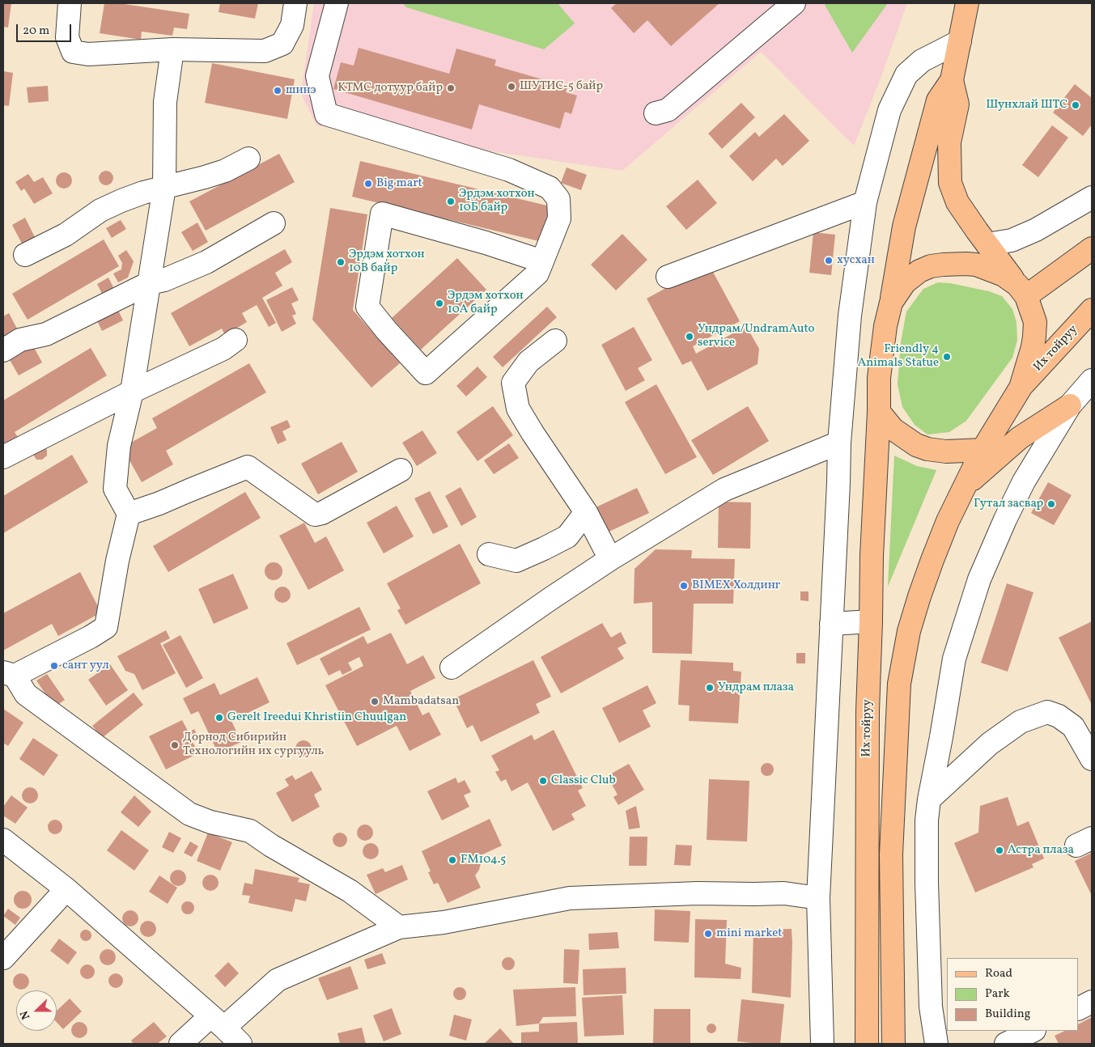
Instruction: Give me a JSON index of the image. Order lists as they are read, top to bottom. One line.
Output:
{"streets":{"main road":["Их тойруу"]},"places":["ШУТИС-5 байр","KTMC дотуур байр","шинэ","Шунхлай ШТС","Big mart","Эрдэм хотхон 10Б байр","хусхан","Эрдэм хотхон 10В байр","Эрдэм хотхон 10А байр","Ундрам/UndramAuto service","Friendly 4 Animals Statue","Гутал засвар","BIMEX Холдинг","сант уул","Ундрам плаза","Mambadatsan","Gerelt Ireedui Khristiin Chuulgan","Дорнод Сибирийн Технологийн их сургууль","Classic Club","Астра плаза","FM104.5","mini market"],"legend":["Road","Park","Building"],"scale_bar":"20 m","north":"left"}
